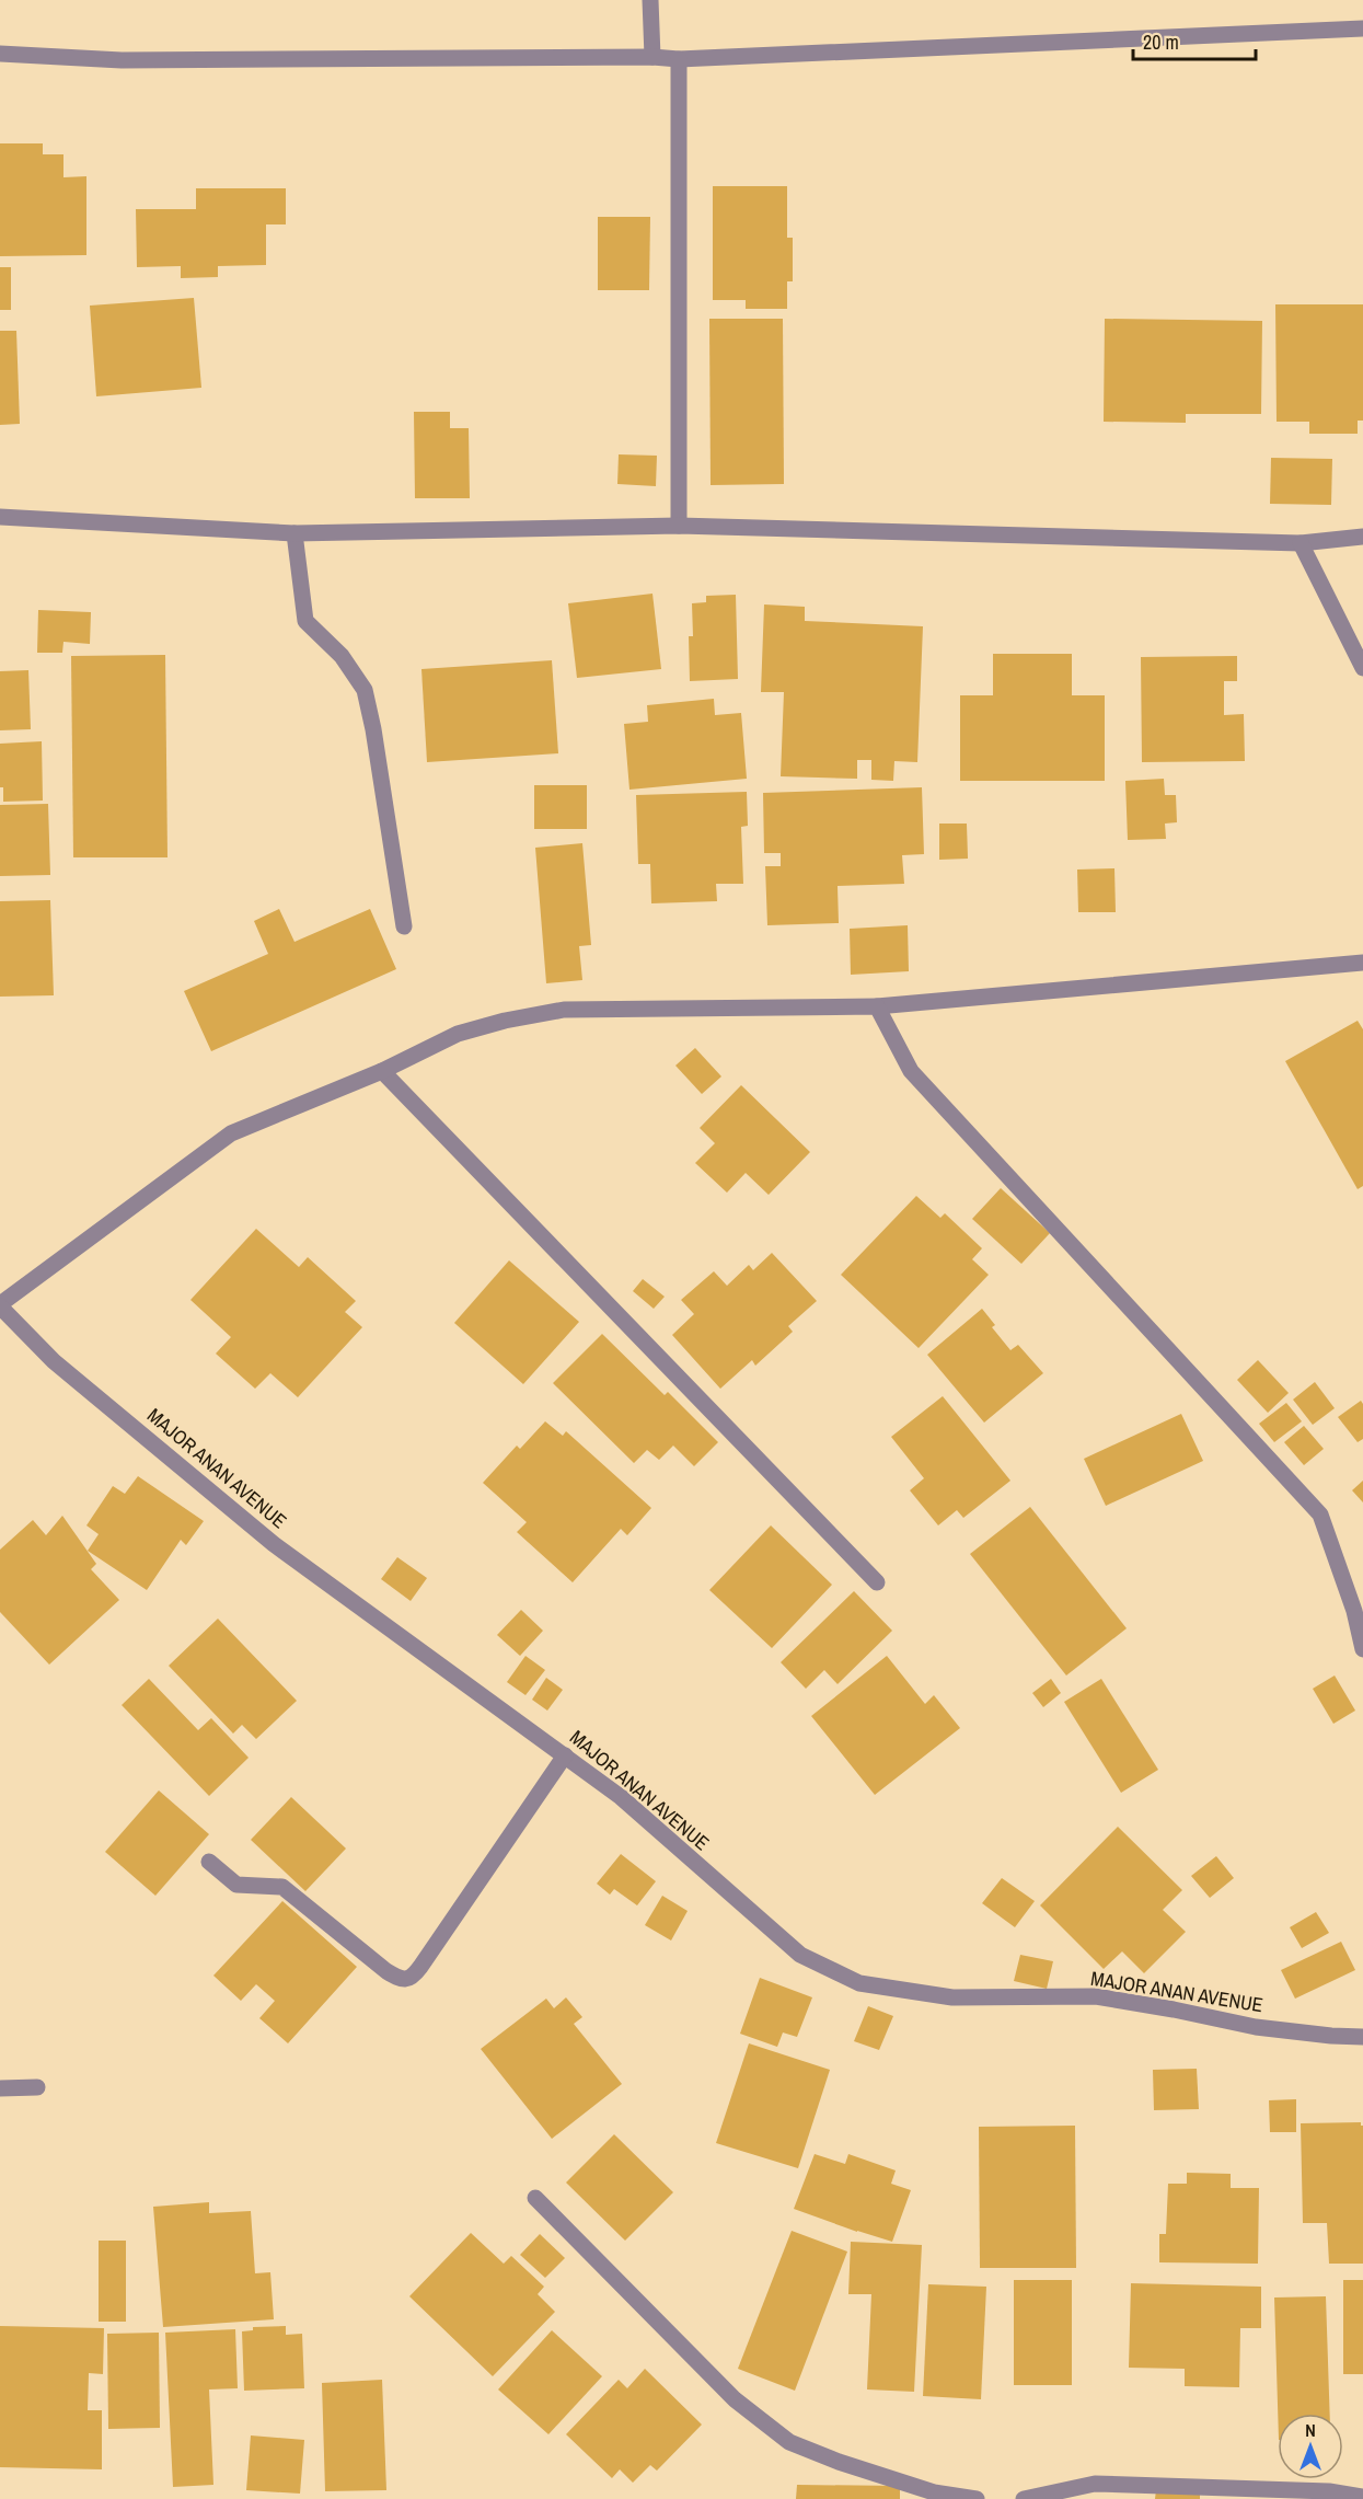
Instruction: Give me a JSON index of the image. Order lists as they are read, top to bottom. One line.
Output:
{"streets":{"street":["MAJOR ANAN AVENUE"]},"scale_bar":"20 m","north":"top"}
